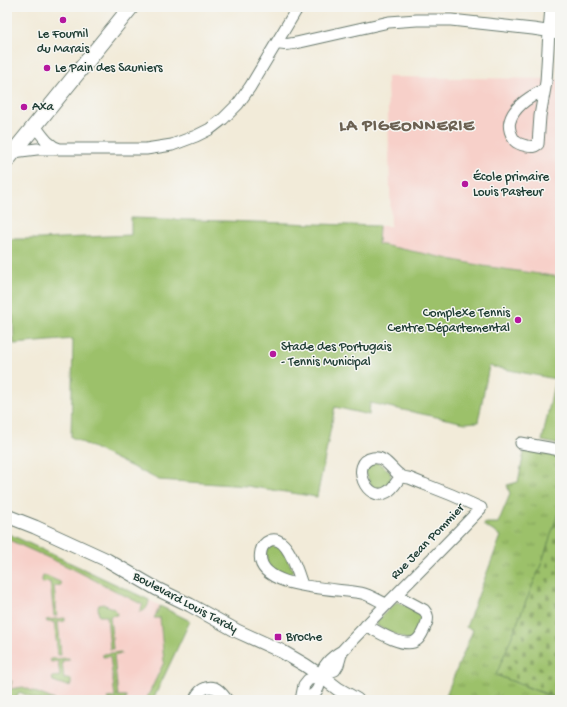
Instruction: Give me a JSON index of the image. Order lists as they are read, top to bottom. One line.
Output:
{"streets":{"street":["Rue Jean Pommier","Boulevard Louis Tardy"]},"crossings":[["Rue Jean Pommier","Boulevard Louis Tardy"]],"districts":["LA PIGEONNERIE"],"places":{"other":["Le Fournil du Marais","Le Pain des Sauniers","Axa","École primaire Louis Pasteur","Complexe Tennis Centre Départemental","Stade des Portugais - Tennis Municipal"],"transit":["Broche"]}}
